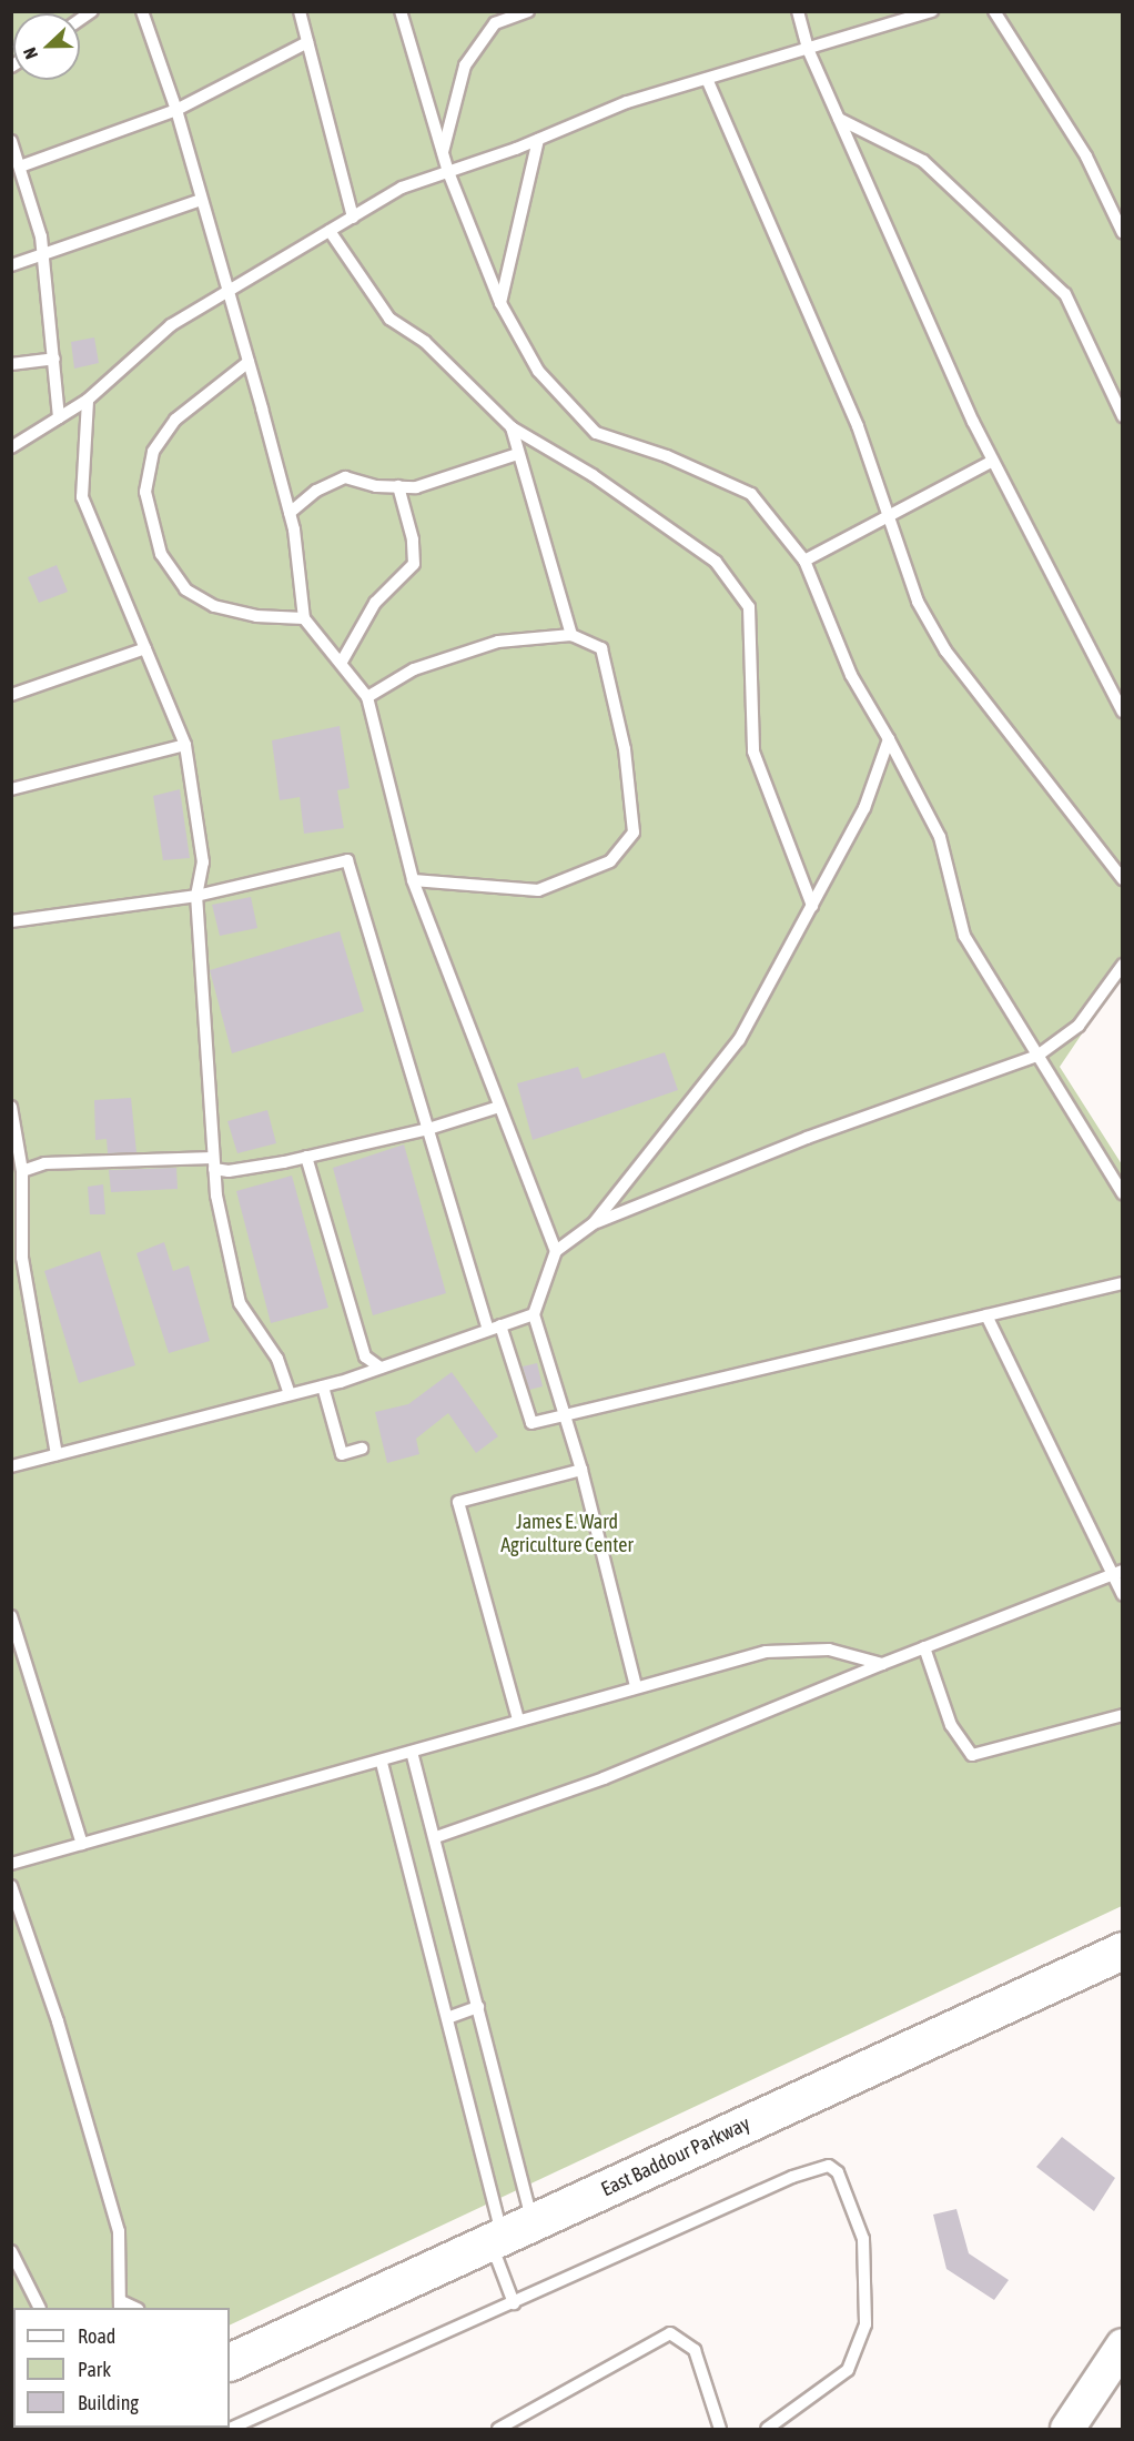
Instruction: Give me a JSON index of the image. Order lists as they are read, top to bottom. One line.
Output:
{"streets":{"main road":["East Baddour Parkway"]},"parks":["James E. Ward Agriculture Center"],"legend":["Road","Park","Building"],"north":"left"}
